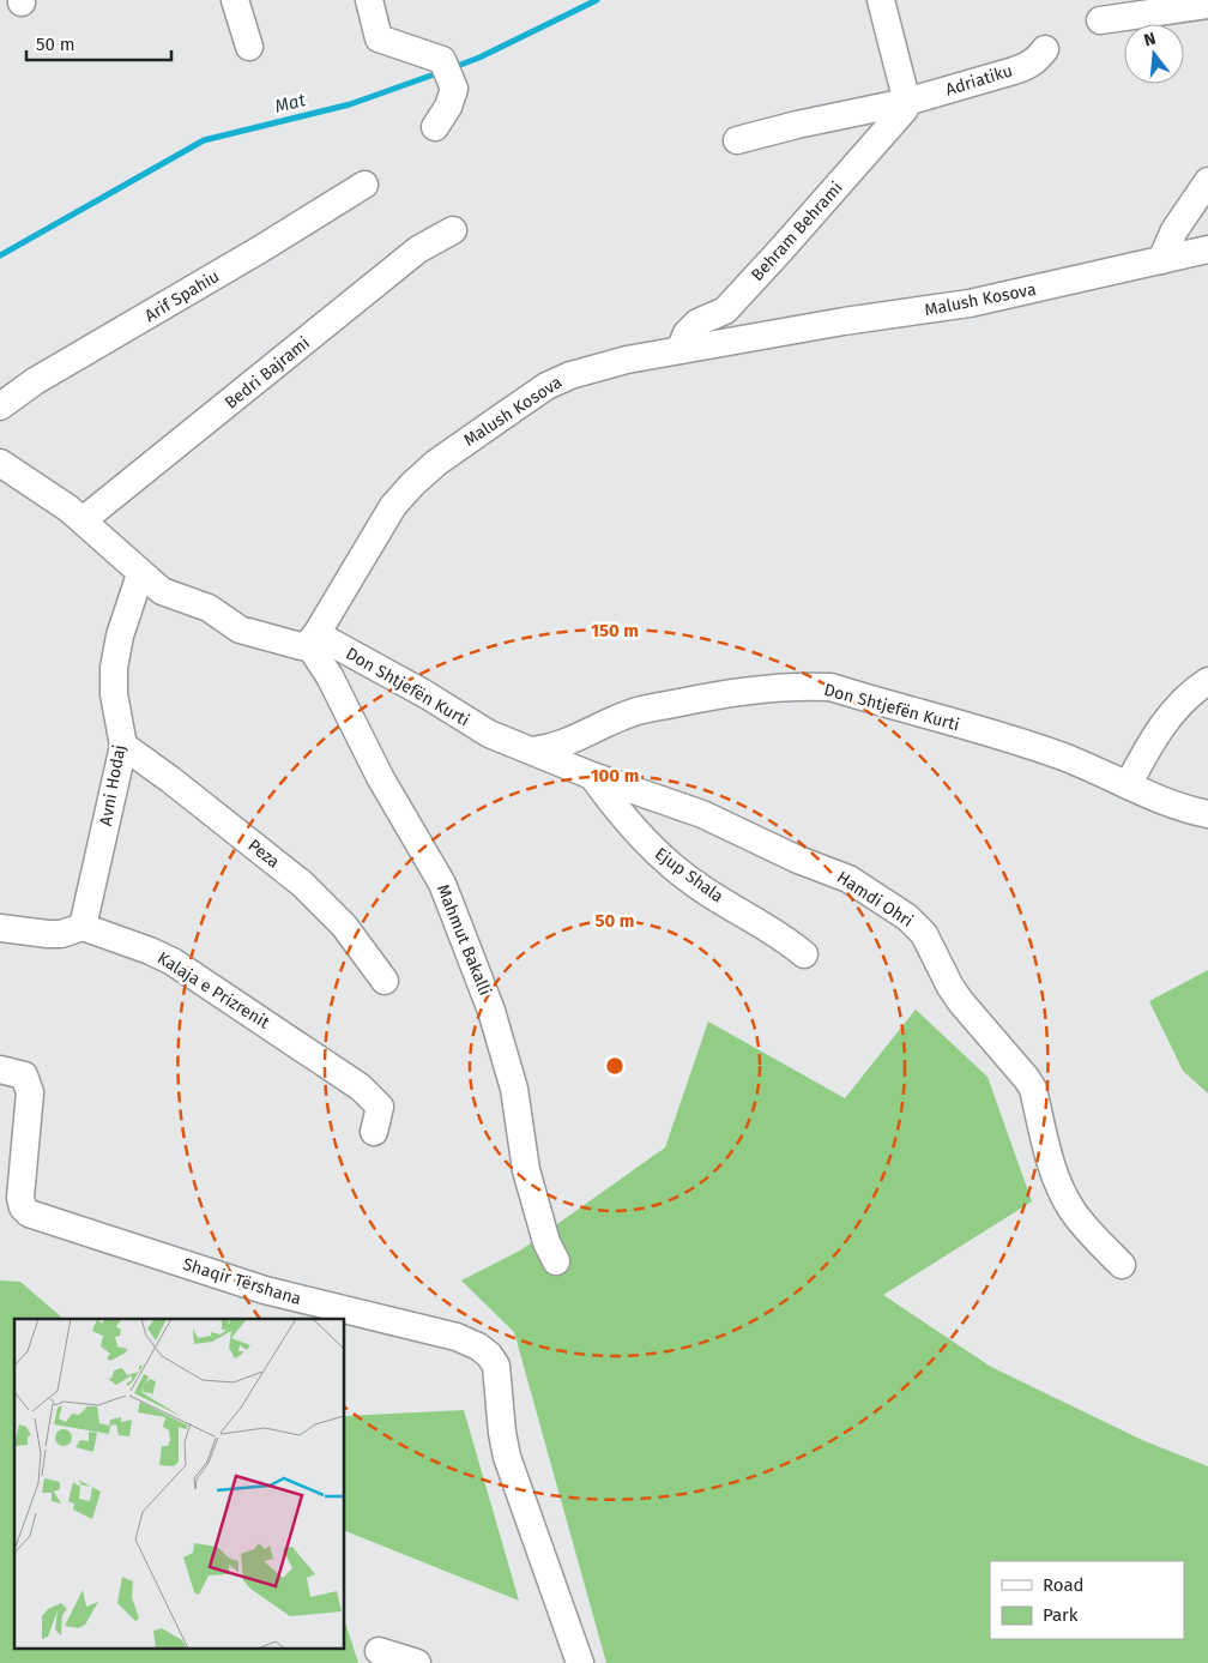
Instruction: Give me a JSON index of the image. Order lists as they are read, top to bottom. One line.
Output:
{"streets":{"street":["Adriatiku","Behram Behrami","Arif Spahiu","Malush Kosova","Bedri Bajrami","Don Shtjefën Kurti","Avni Hodaj","Peza","Ejup Shala","Hamdi Ohri","Mahmut Bakalli","Kalaja e Prizrenit","Shaqir Tërshana"]},"crossings":[["Adriatiku","Behram Behrami"],["Behram Behrami","Malush Kosova"],["Malush Kosova","Don Shtjefën Kurti"],["Malush Kosova","Mahmut Bakalli"],["Don Shtjefën Kurti","Ejup Shala"],["Don Shtjefën Kurti","Hamdi Ohri"],["Don Shtjefën Kurti","Mahmut Bakalli"],["Avni Hodaj","Peza"],["Avni Hodaj","Kalaja e Prizrenit"],["Ejup Shala","Hamdi Ohri"]],"water":["Mat"],"legend":["Road","Park"],"scale_bar":"50 m","north":"top","rings":["150 m","100 m","50 m"]}
